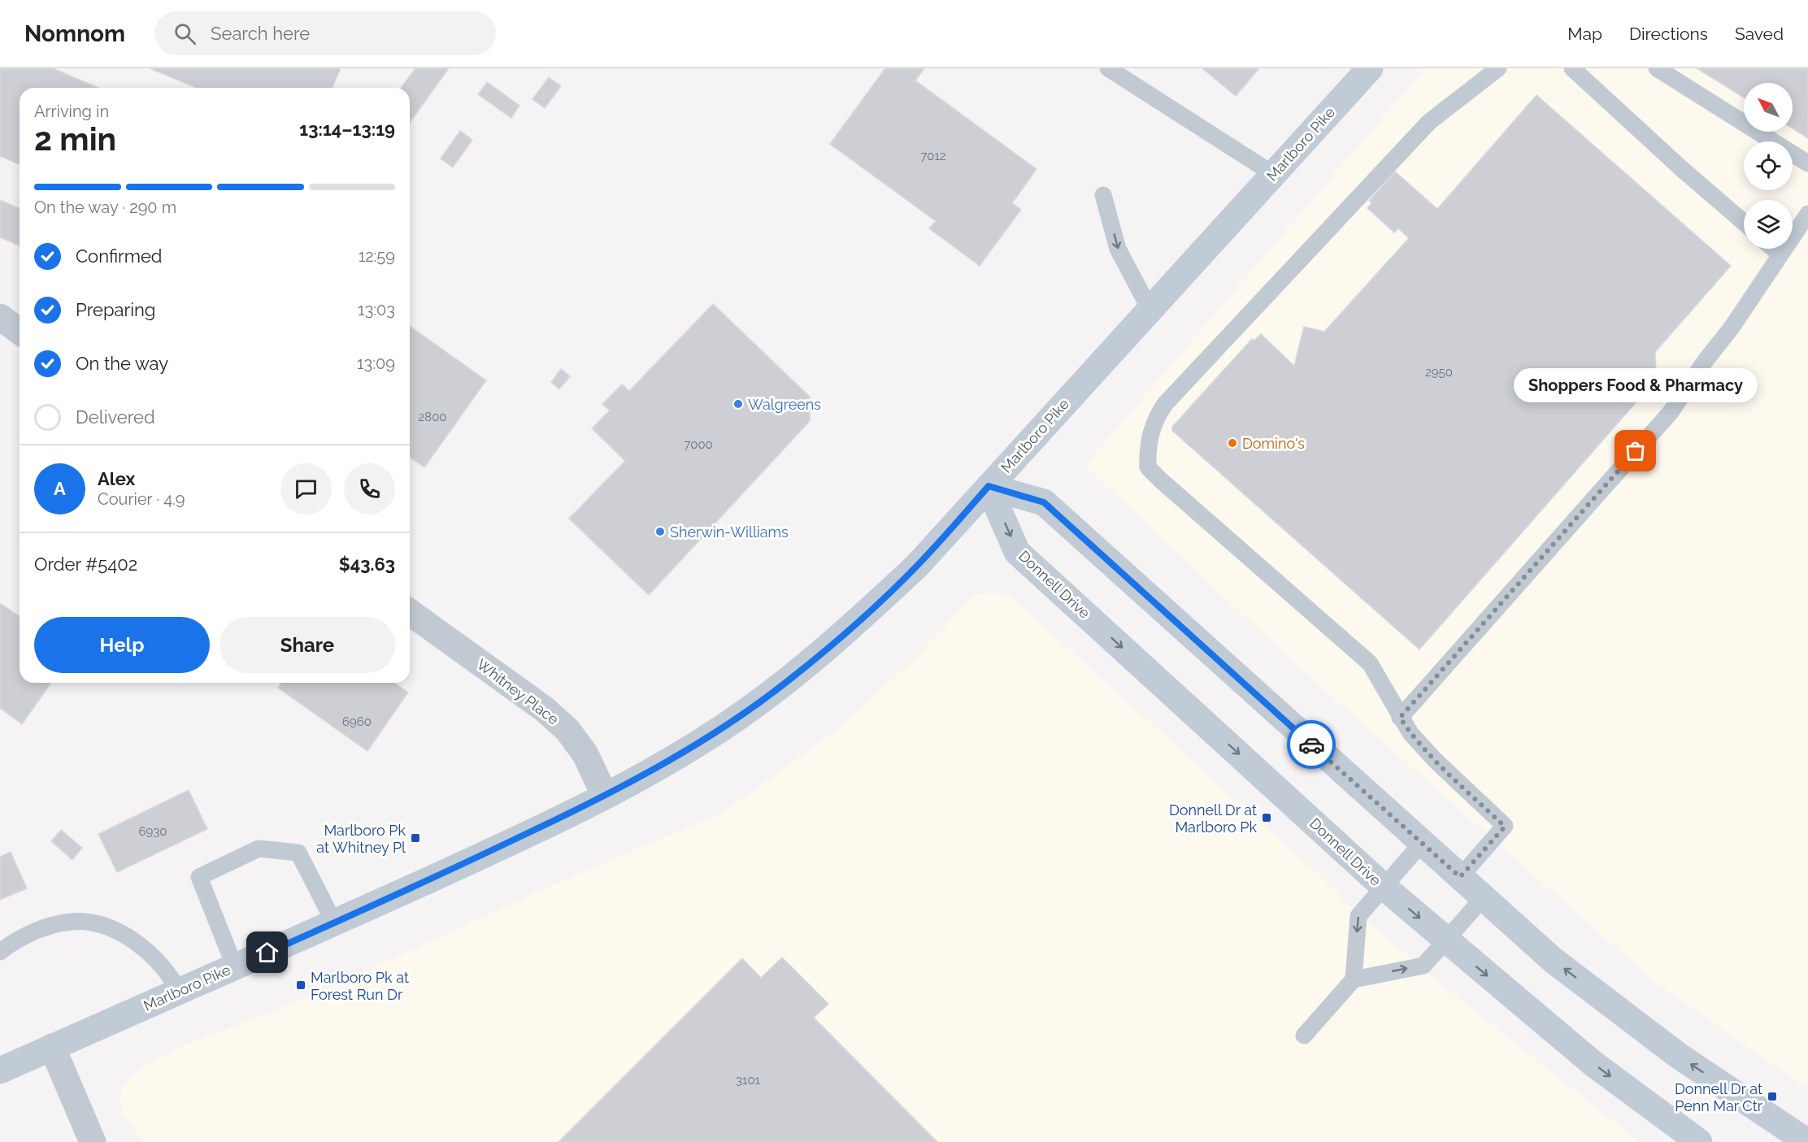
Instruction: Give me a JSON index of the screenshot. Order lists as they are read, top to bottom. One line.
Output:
{"streets":{"street":["Marlboro Pike","Donnell Drive","Whitney Place"]},"crossings":[["Marlboro Pike","Donnell Drive"],["Marlboro Pike","Whitney Place"]],"places":{"other":["Walgreens","Domino's","Shoppers Food & Pharmacy","Sherwin-Williams"],"transit":["Donnell Dr at Marlboro Pk","Marlboro Pk at Whitney Pl","Marlboro Pk at Forest Run Dr","Donnell Dr at Penn Mar Ctr"]},"house_numbers":["7012","2950","2800","7000","6960","6930","3101"],"north":"top left","page":{"header":"Nomnom","search":"Search here","nav":["Map","Directions","Saved"],"heading":["2 min","Arriving in","13:14–13:19"],"panel":["Alex","Courier · 4.9","Order #5402","$43.63"],"bar":"On the way · 290 m","list":[["Confirmed","12:59"],["Preparing","13:03"],["On the way","13:09"],"Delivered"],"bubble":"Shoppers Food & Pharmacy","round":"A","buttons":["Help","Share"]}}
